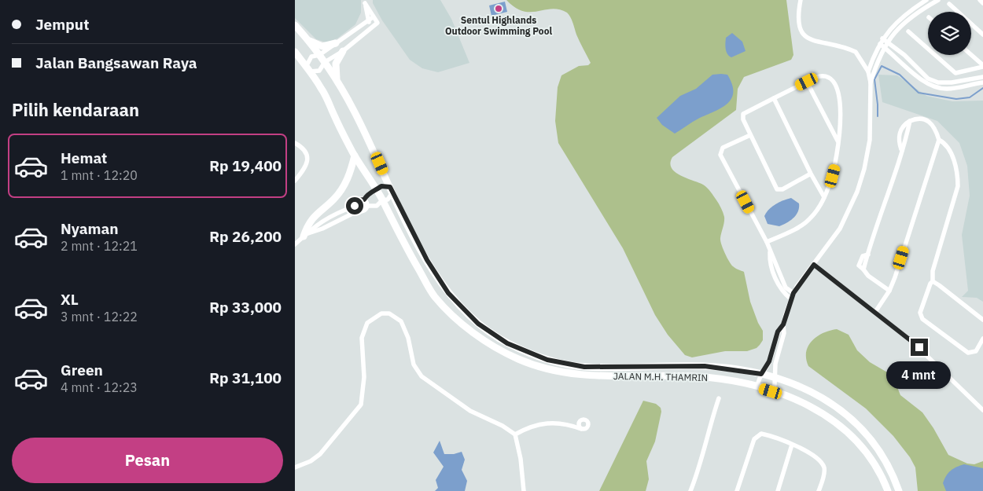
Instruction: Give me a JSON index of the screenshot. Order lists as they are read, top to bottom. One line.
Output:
{"streets":{"main road":["JALAN M.H. THAMRIN"]},"places":["Sentul Highlands Outdoor Swimming Pool"],"page":{"banner":["Jemput","Jalan Bangsawan Raya"],"heading":"Pilih kendaraan","list":[{"name":"Hemat","note":"1 mnt · 12:20","value":"Rp 19,400"},{"name":"Nyaman","note":"2 mnt · 12:21","value":"Rp 26,200"},{"name":"XL","note":"3 mnt · 12:22","value":"Rp 33,000"},{"name":"Green","note":"4 mnt · 12:23","value":"Rp 31,100"}],"bubble":"4 mnt","buttons":"Pesan"}}
